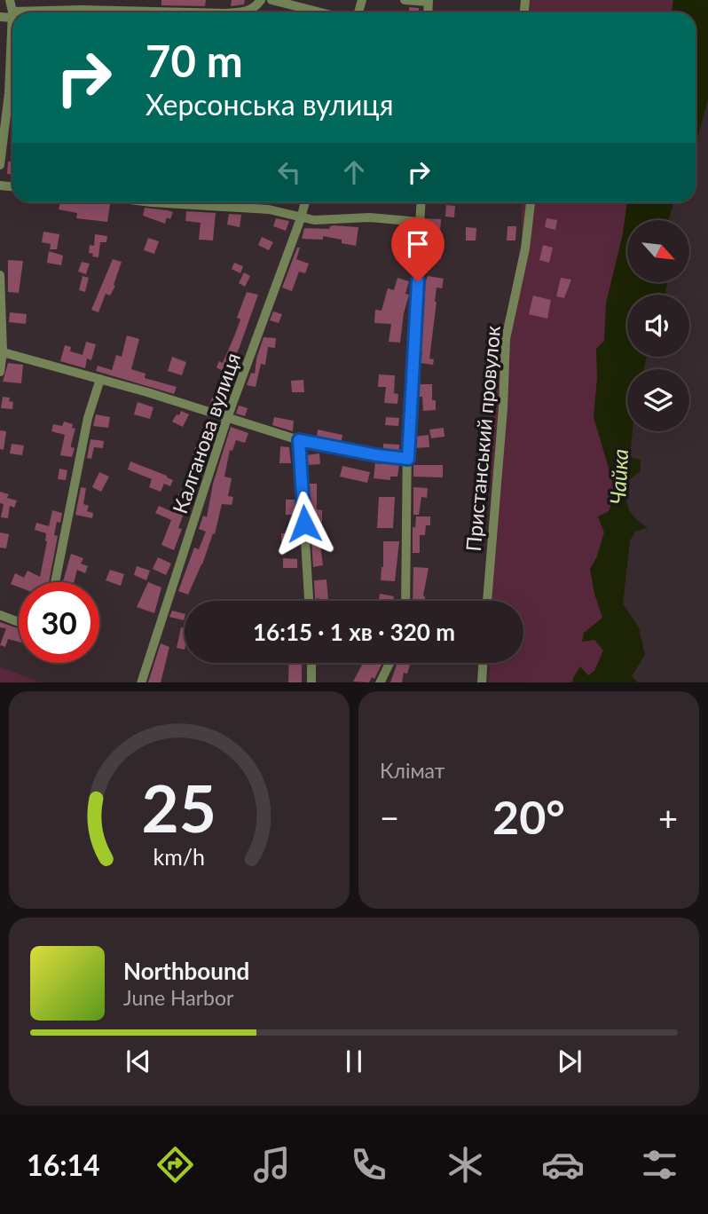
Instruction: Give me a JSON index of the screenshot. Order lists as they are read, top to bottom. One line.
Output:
{"streets":{"street":["Калганова вулиця","Пристанський провулок"]},"water":["Чайка"],"north":"bottom right","page":{"turn":["70 m","Херсонська вулиця"],"limit":"30","trip":"16:15 · 1 хв · 320 m","tile":"Клімат","heat":["−","20°","+"],"song":["Northbound","June Harbor"],"tabs":"16:14","gauge":["25","km/h"]}}
